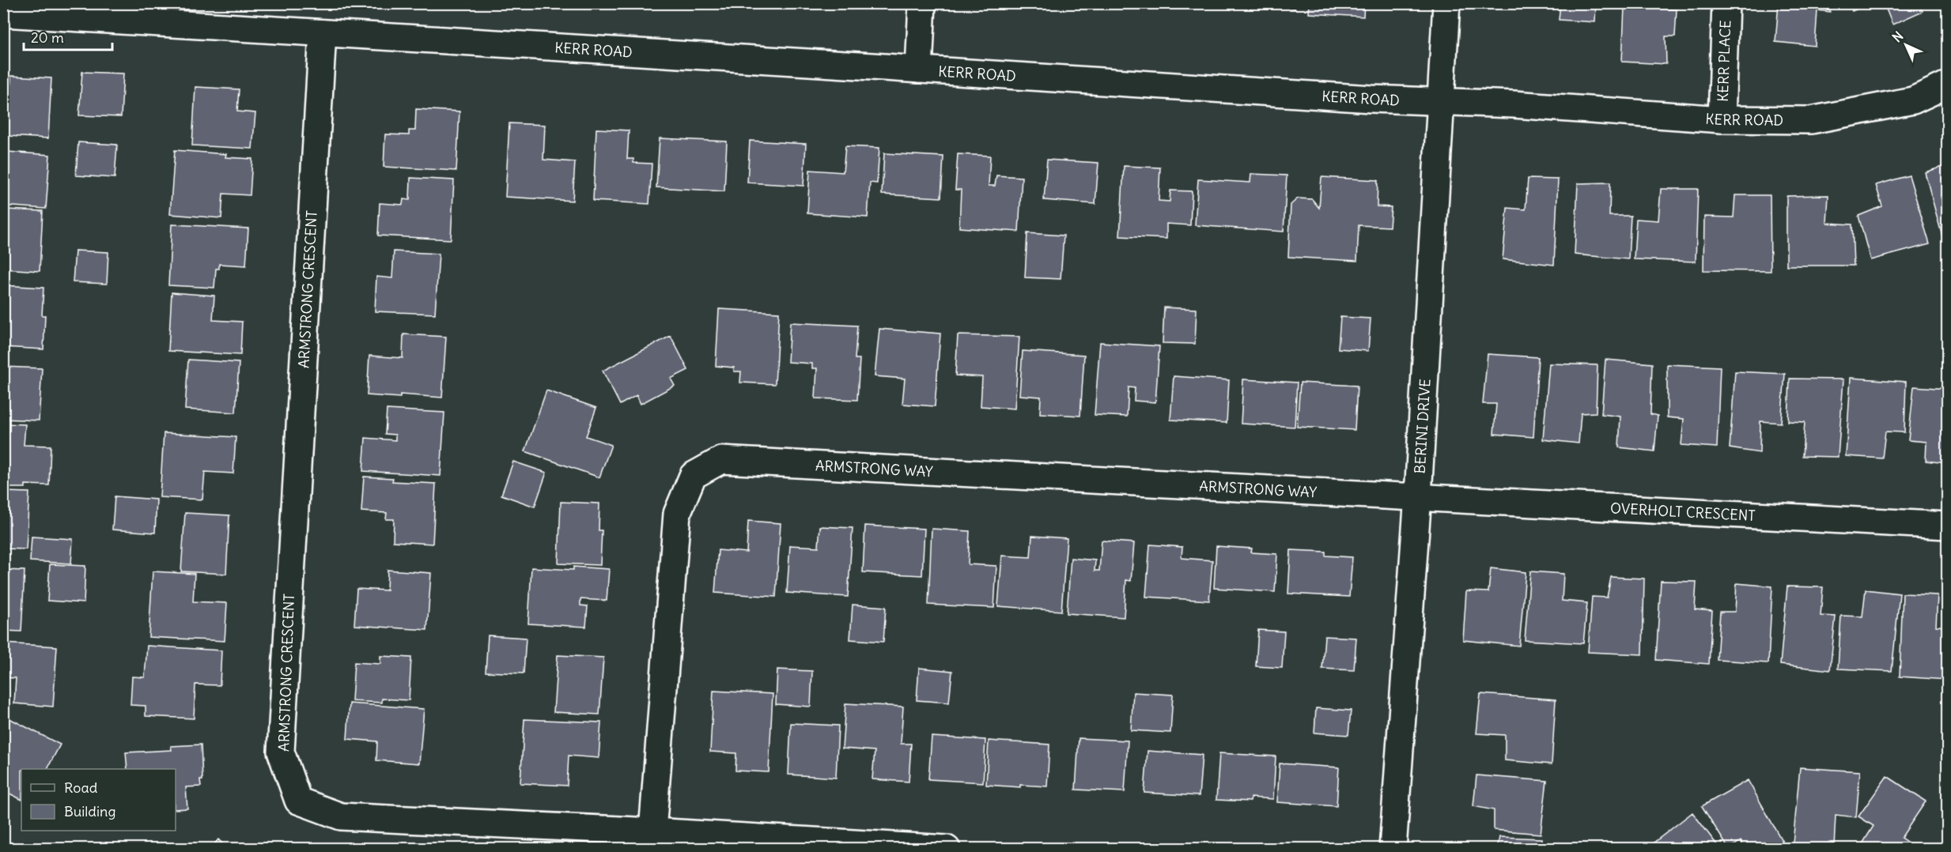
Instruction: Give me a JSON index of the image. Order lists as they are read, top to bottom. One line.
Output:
{"streets":{"street":["KERR ROAD","KERR PLACE","ARMSTRONG CRESCENT","BERINI DRIVE","ARMSTRONG WAY","OVERHOLT CRESCENT"]},"crossings":[["KERR ROAD","KERR PLACE"],["KERR ROAD","ARMSTRONG CRESCENT"],["KERR ROAD","BERINI DRIVE"],["ARMSTRONG CRESCENT","ARMSTRONG WAY"],["BERINI DRIVE","ARMSTRONG WAY"],["BERINI DRIVE","OVERHOLT CRESCENT"],["ARMSTRONG WAY","OVERHOLT CRESCENT"]],"legend":["Road","Building"],"scale_bar":"20 m","north":"top left"}
